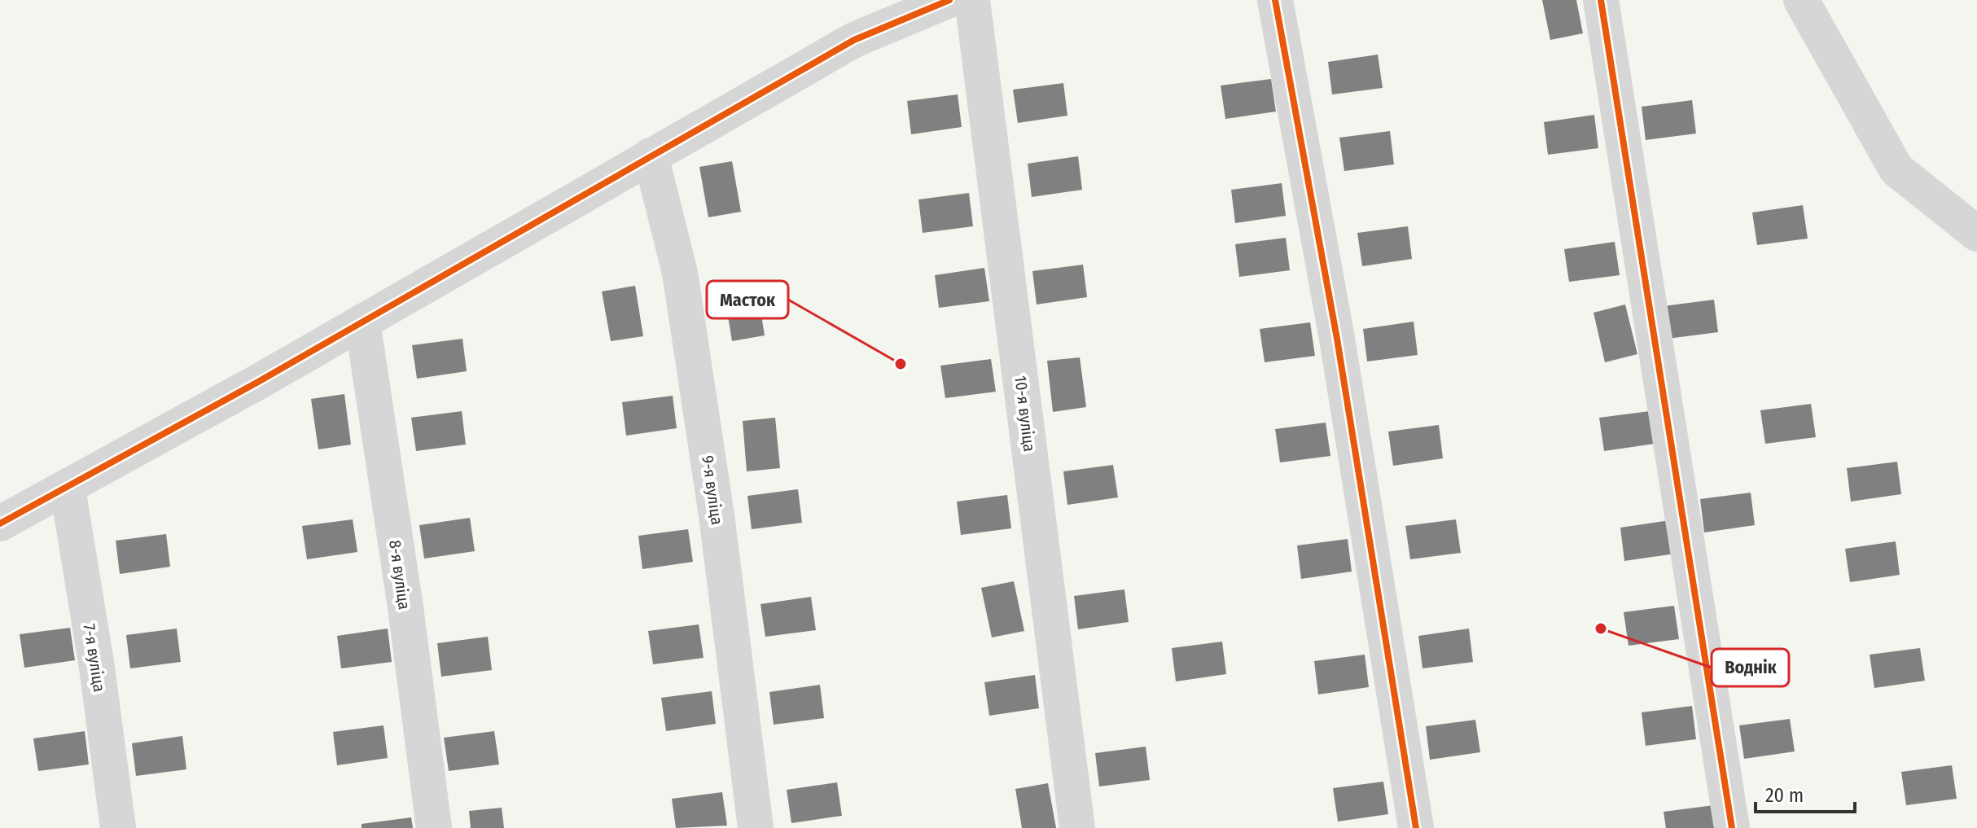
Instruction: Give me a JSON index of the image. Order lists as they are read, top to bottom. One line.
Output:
{"streets":{"street":["10-я вуліца","9-я вуліца","8-я вуліца","7-я вуліца"]},"places":["Масток","Воднік"],"scale_bar":"20 m"}
